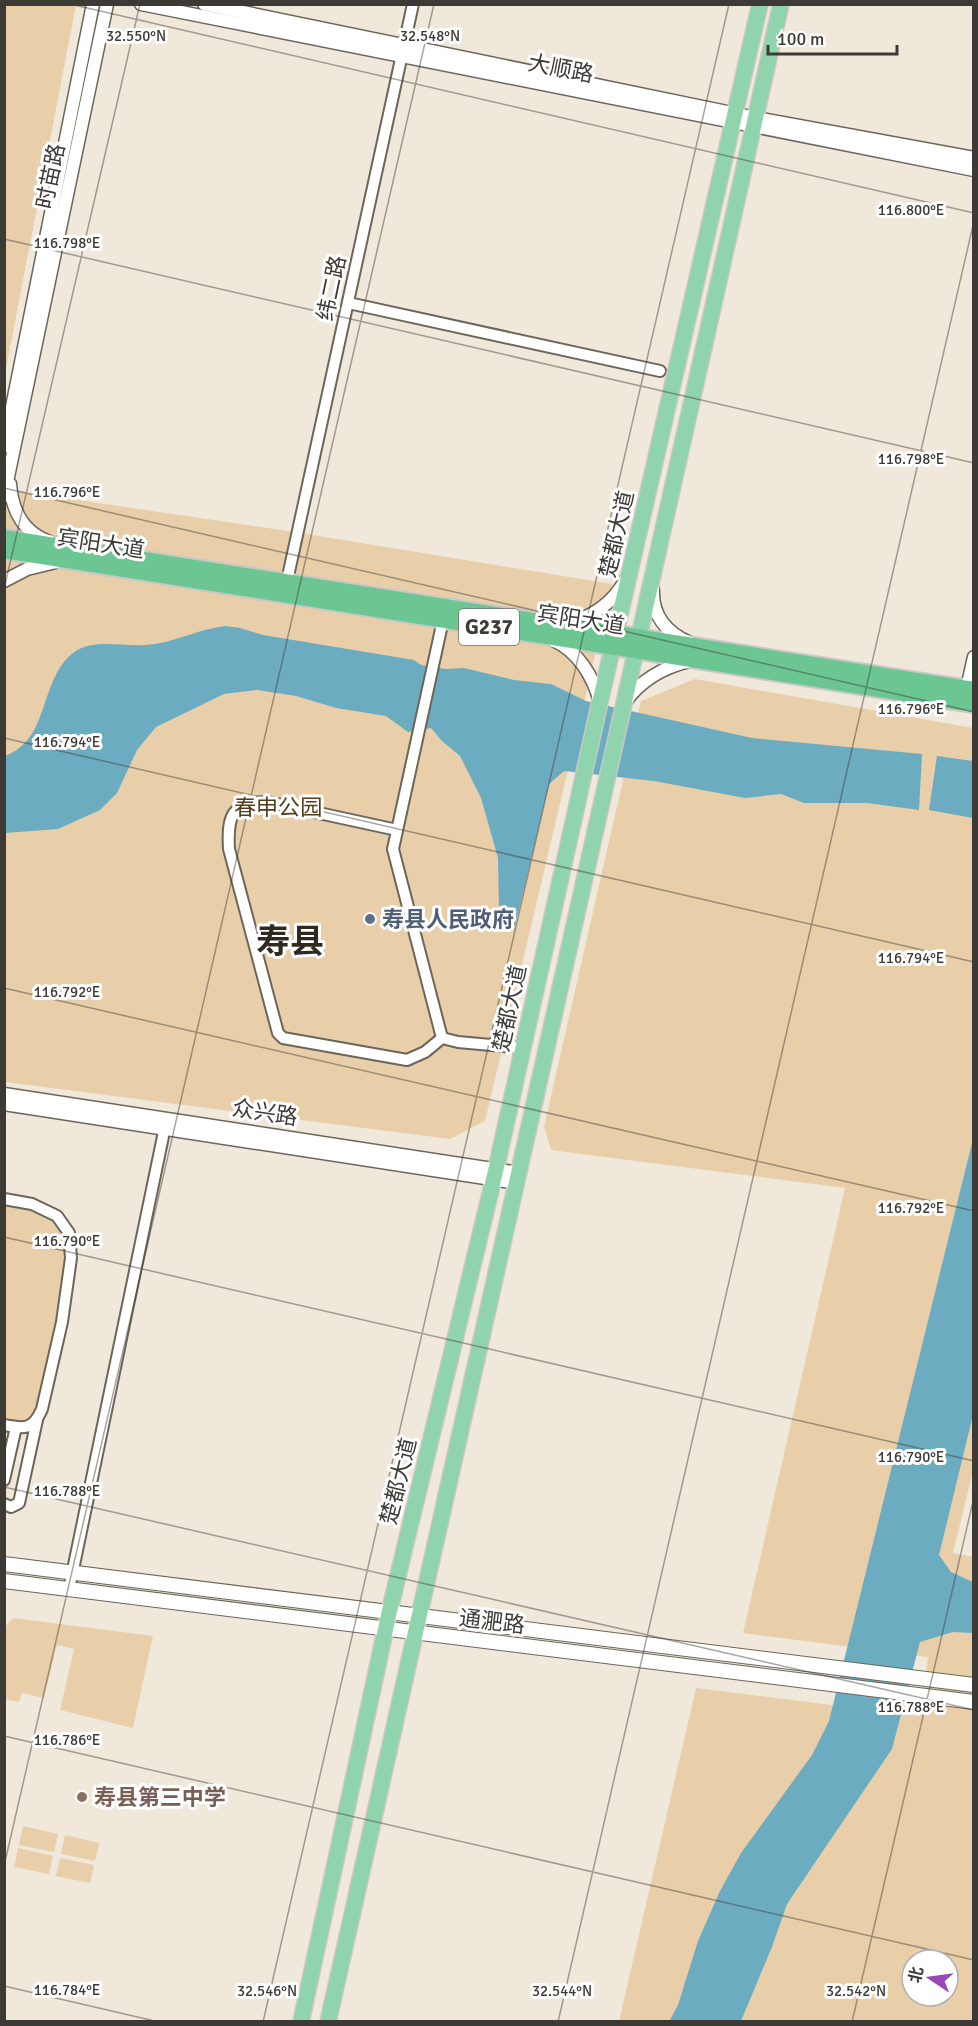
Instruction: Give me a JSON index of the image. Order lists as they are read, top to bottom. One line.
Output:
{"streets":{"highway":["宾阳大道","G237"],"main road":["楚都大道","通淝路"],"street":["大顺路","时苗路","纬二路","众兴路"]},"crossings":[["大顺路","纬二路"],["大顺路","楚都大道"],["纬二路","宾阳大道"],["楚都大道","宾阳大道"],["楚都大道","众兴路"],["楚都大道","通淝路"]],"districts":["寿县"],"parks":["春申公园"],"places":["寿县人民政府","寿县第三中学"],"scale_bar":"100 m","north":"left","coordinates":["32.548°N","32.550°N","116.800°E","116.798°E","116.796°E","116.794°E","116.792°E","116.790°E","116.788°E","116.786°E","116.784°E","32.546°N","32.544°N","32.542°N"]}
